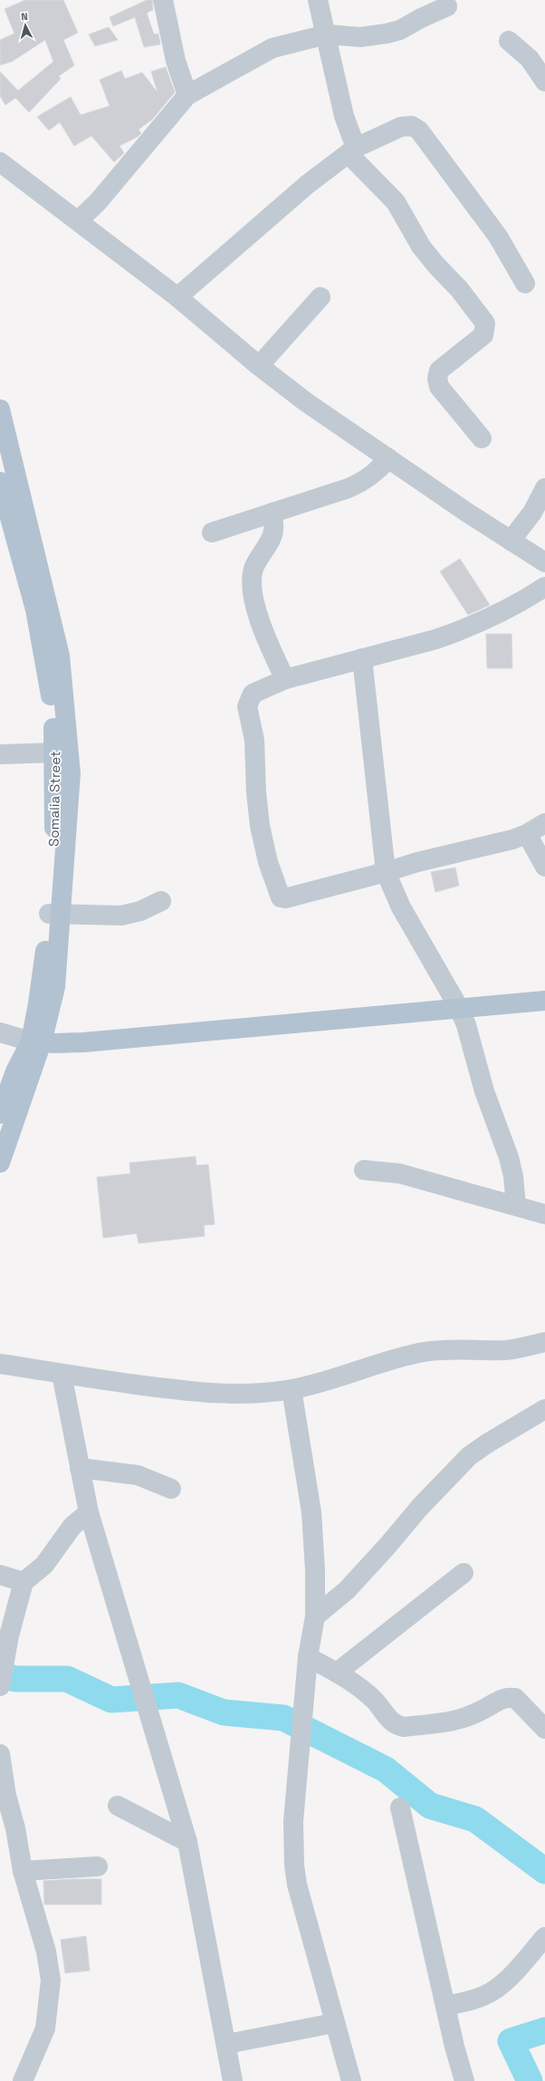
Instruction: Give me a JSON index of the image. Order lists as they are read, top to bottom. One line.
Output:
{"streets":{"main road":["Somalia Street"]},"north":"top"}
